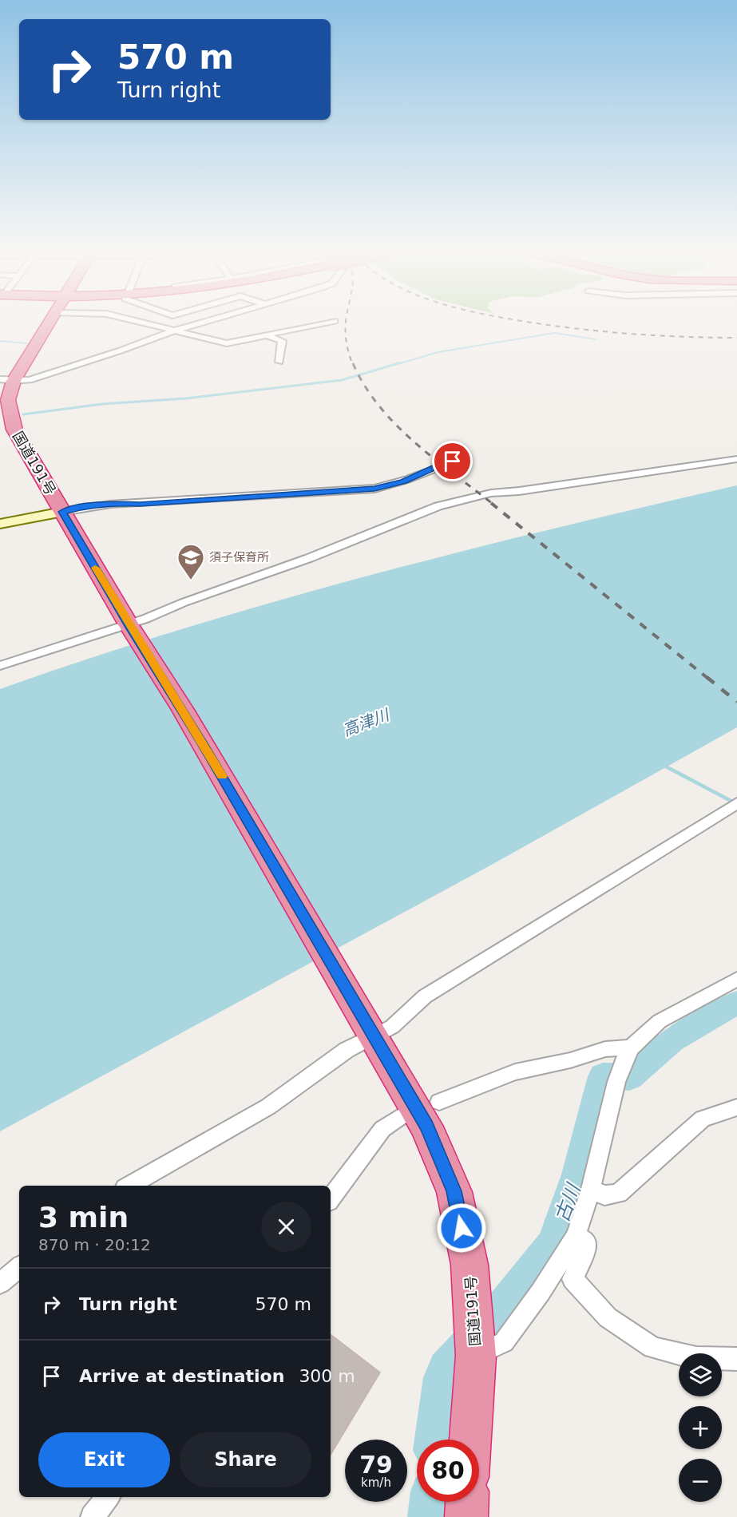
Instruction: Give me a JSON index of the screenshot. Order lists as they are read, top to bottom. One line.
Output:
{"streets":{"highway":["国道191号"]},"water":["高津川","古川"],"places":{"school or university":["須子保育所"]},"page":{"turn":["570 m","Turn right"],"heading":["3 min","870 m · 20:12"],"list":[{"name":"Turn right","value":"570 m"},{"name":"Arrive at destination","value":"300 m"}],"map_buttons":["+","−"],"buttons":["Exit","Share"],"speed":"79 km/h","limit":"80"}}
